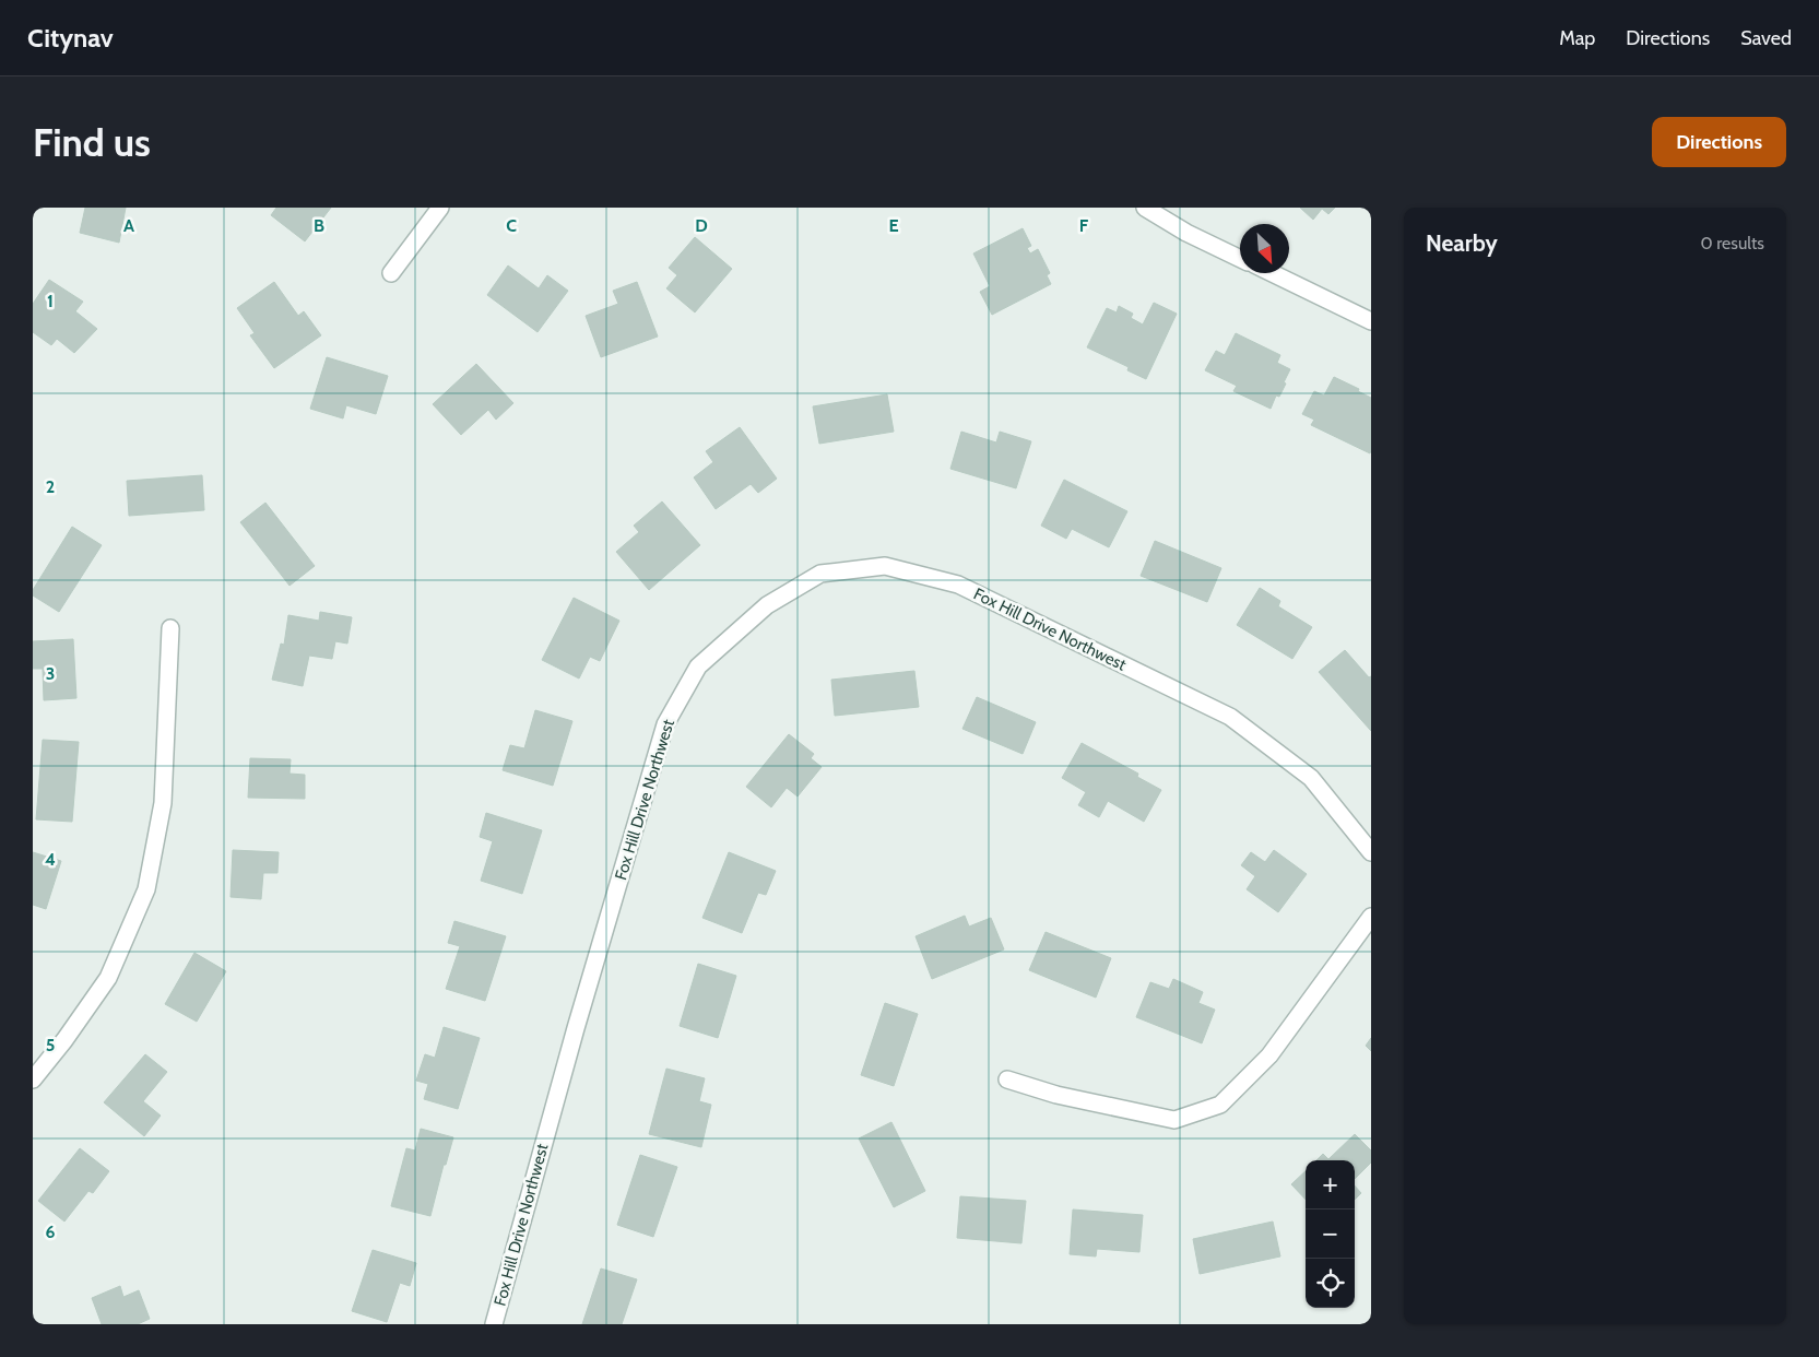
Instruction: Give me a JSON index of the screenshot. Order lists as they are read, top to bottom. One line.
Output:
{"streets":{"street":["Fox Hill Drive Northwest"]},"north":"bottom right","page":{"header":"Citynav","nav":["Map","Directions","Saved"],"buttons":"Directions","title":"Find us","heading":["Nearby","0 results"],"map_buttons":["+","−"]},"grid":{"columns":["A","B","C","D","E","F"],"rows":["1","2","3","4","5","6"]}}
